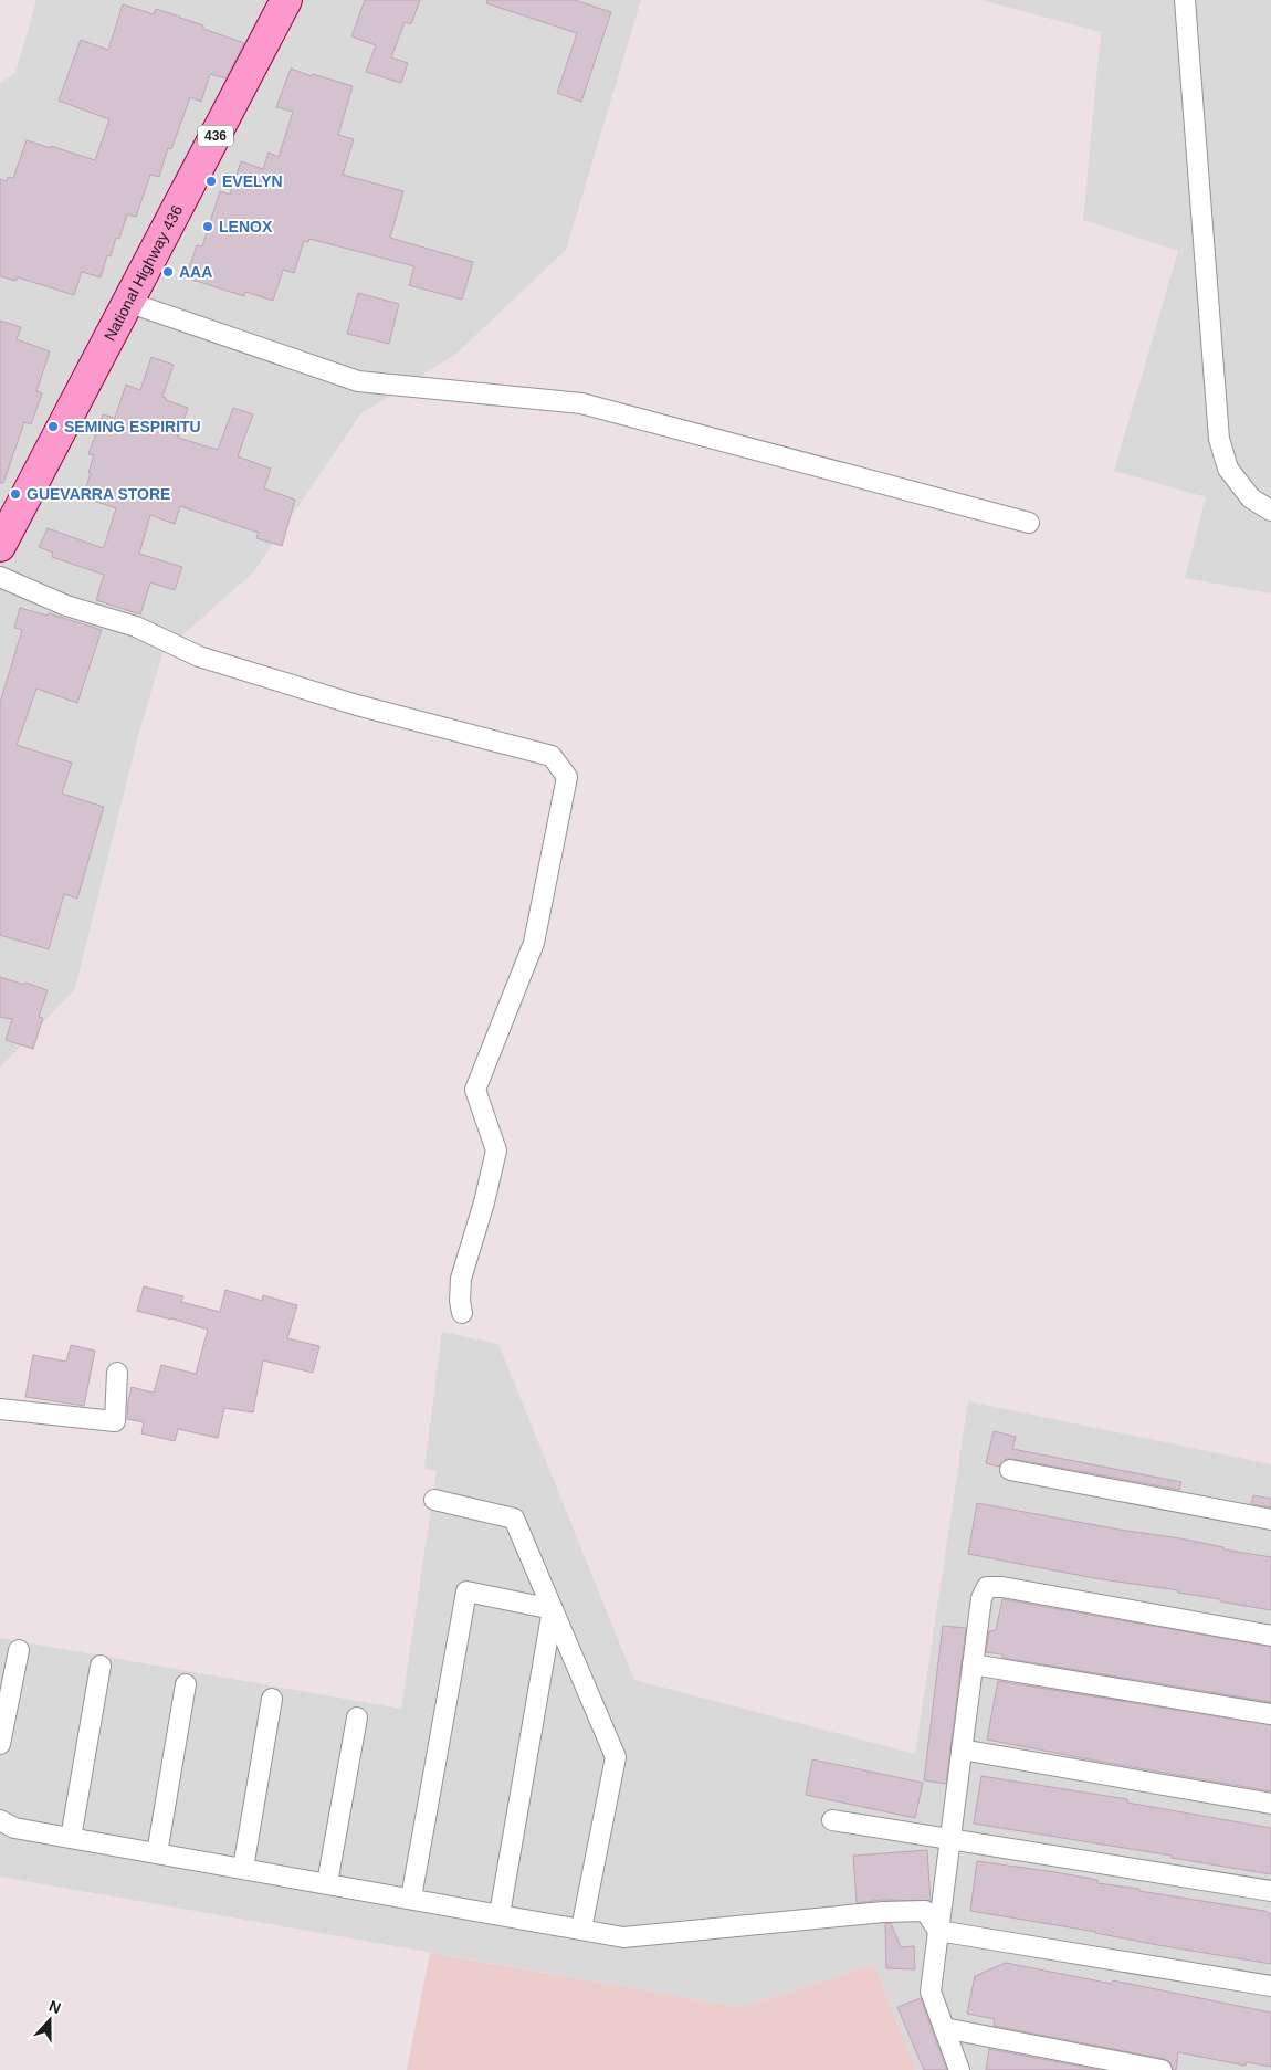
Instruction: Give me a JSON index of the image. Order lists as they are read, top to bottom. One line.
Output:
{"streets":{"main road":["436","National Highway 436"]},"places":["EVELYN","LENOX","AAA","SEMING ESPIRITU","GUEVARRA STORE"],"north":"top"}
